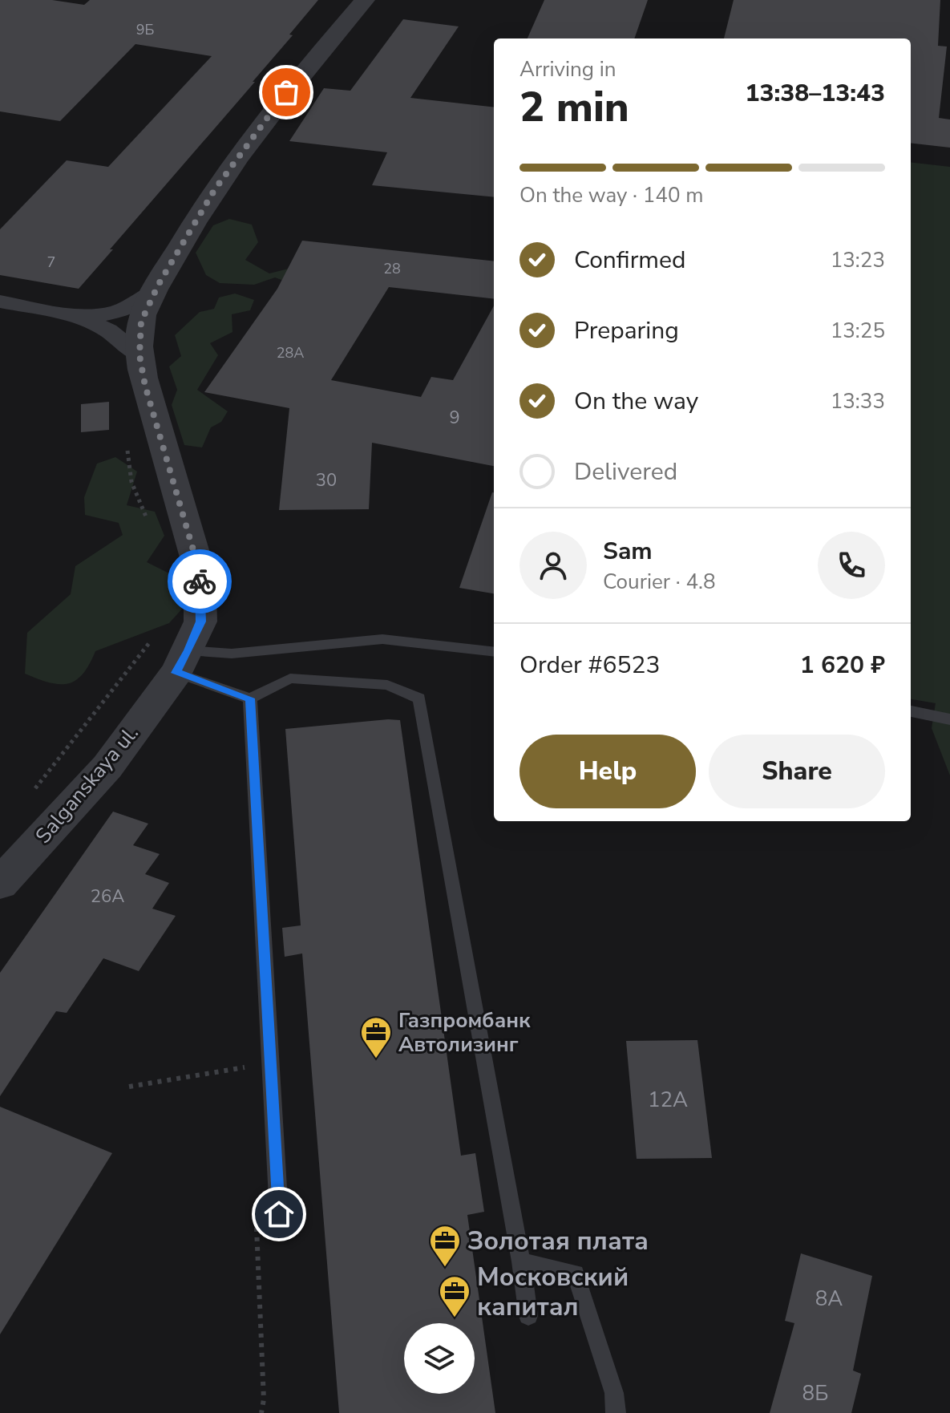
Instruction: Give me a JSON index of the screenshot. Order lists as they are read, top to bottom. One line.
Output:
{"streets":{"street":["Salganskaya ul."]},"places":{"office":["Газпромбанк Автолизинг","Золотая плата","Московский капитал"]},"house_numbers":["9Б","7","28","28А","9","30","26А","12А","8А","8Б"],"page":{"heading":["2 min","Arriving in","13:38–13:43"],"panel":["Sam","Courier · 4.8","Order #6523","1 620 ₽"],"bar":"On the way · 140 m","list":[["Confirmed","13:23"],["Preparing","13:25"],["On the way","13:33"],"Delivered"],"buttons":["Help","Share"]}}
